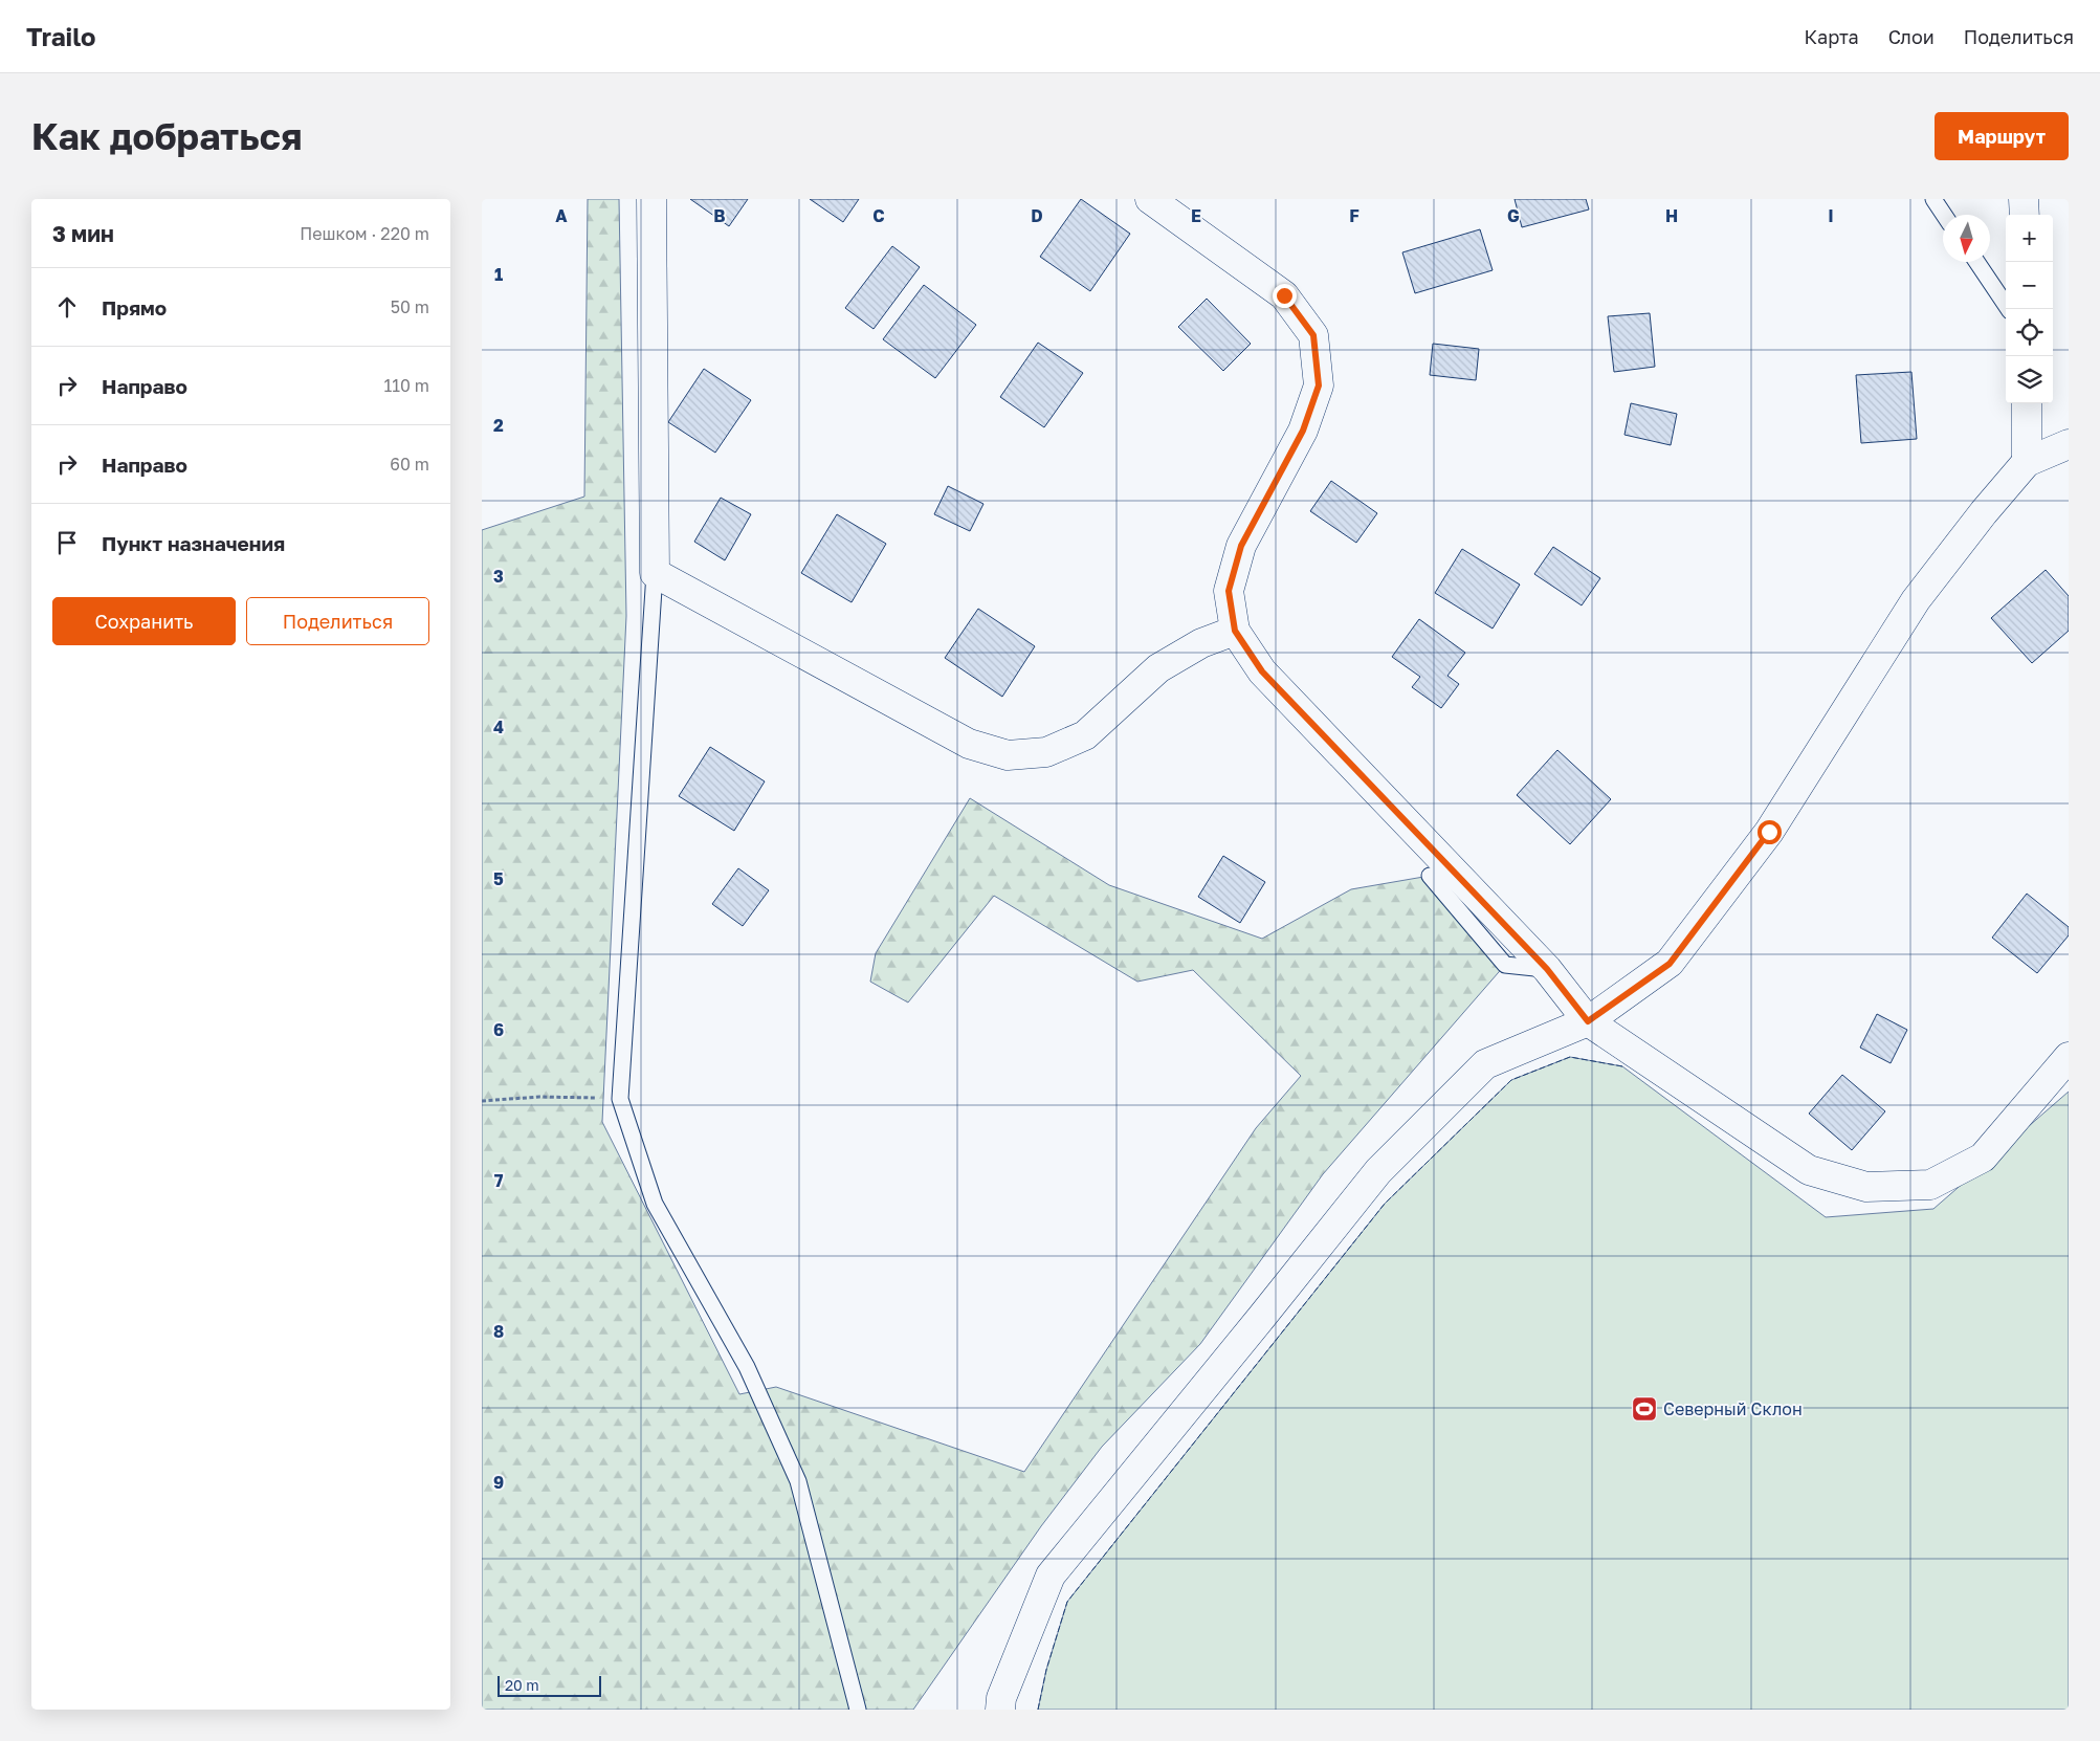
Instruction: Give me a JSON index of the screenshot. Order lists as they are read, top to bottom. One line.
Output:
{"places":{"sports":["Северный Склон"]},"scale_bar":"20 m","north":"bottom","page":{"header":"Trailo","nav":["Карта","Слои","Поделиться"],"buttons":["Маршрут",["Сохранить","Поделиться"]],"title":"Как добраться","heading":["3 мин","Пешком · 220 m"],"map_buttons":["+","−"],"list":[["Прямо","50 m"],["Направо","110 m"],["Направо","60 m"],"Пункт назначения"],"scale":"20 m"},"grid":{"columns":["A","B","C","D","E","F","G","H","I"],"rows":["1","2","3","4","5","6","7","8","9"]}}
